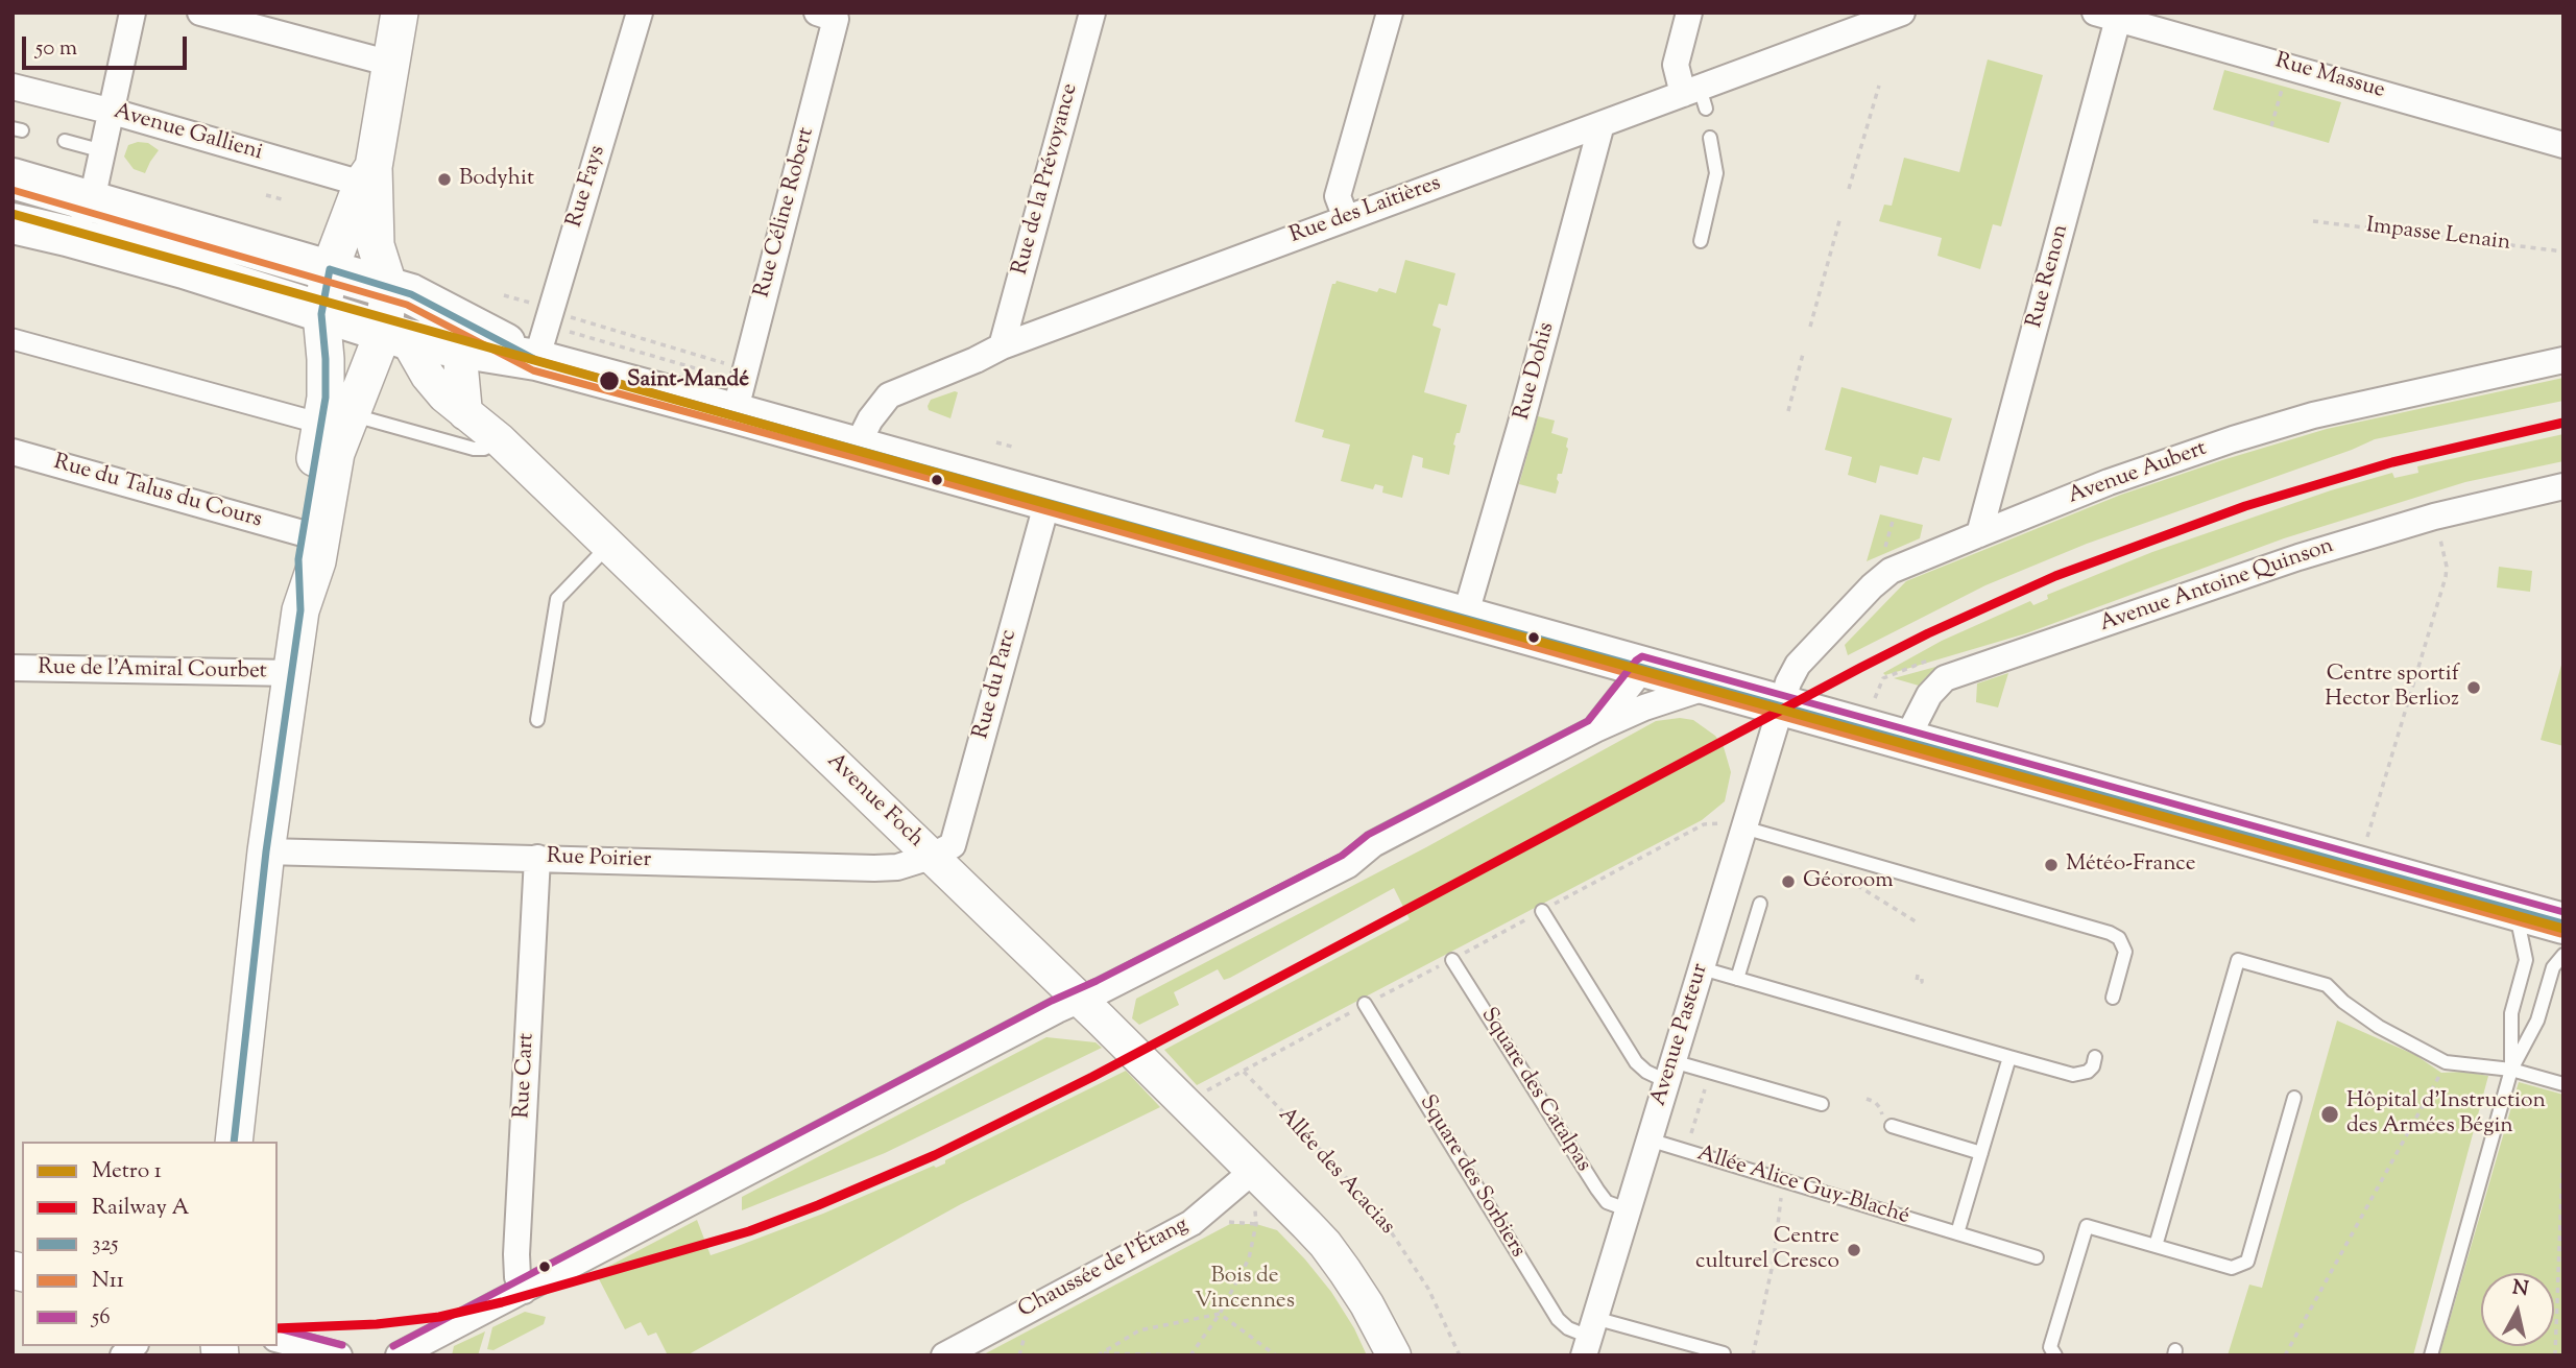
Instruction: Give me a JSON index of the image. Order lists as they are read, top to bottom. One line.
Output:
{"streets":{"street":["Rue Massue","Avenue Gallieni","Rue de la Prévoyance","Rue Fays","Rue des Laitières","Rue Céline Robert","Rue Renon","Rue Dohis","Avenue Aubert","Rue du Talus du Cours","Avenue Antoine Quinson","Rue de l'Amiral Courbet","Rue du Parc","Avenue Foch","Rue Poirier","Avenue Pasteur","Rue Cart","Chaussée de l'Étang"],"lane":["Square des Catalpas","Square des Sorbiers","Allée Alice Guy-Blaché"],"path":["Impasse Lenain","Allée des Acacias"]},"crossings":[["Rue Massue","Rue Renon"],["Rue de la Prévoyance","Rue des Laitières"],["Rue des Laitières","Rue Dohis"],["Rue Renon","Avenue Aubert"],["Avenue Aubert","Avenue Pasteur"],["Rue du Parc","Avenue Foch"],["Rue du Parc","Rue Poirier"],["Avenue Foch","Rue Poirier"],["Avenue Foch","Chaussée de l'Étang"],["Rue Poirier","Rue Cart"],["Avenue Pasteur","Square des Catalpas"],["Avenue Pasteur","Square des Sorbiers"],["Avenue Pasteur","Allée Alice Guy-Blaché"]],"parks":["Bois de Vincennes"],"places":["Bodyhit","Saint-Mandé","Centre sportif Hector Berlioz","Météo-France","Géoroom","Hôpital d'Instruction des Armées Bégin","Centre culturel Cresco"],"lines":["transit line N11","metro line 1","transit line 325","rail line A","transit line 56"],"legend":["Metro 1","Railway A","325","N11","56"],"scale_bar":"50 m","north":"top"}
